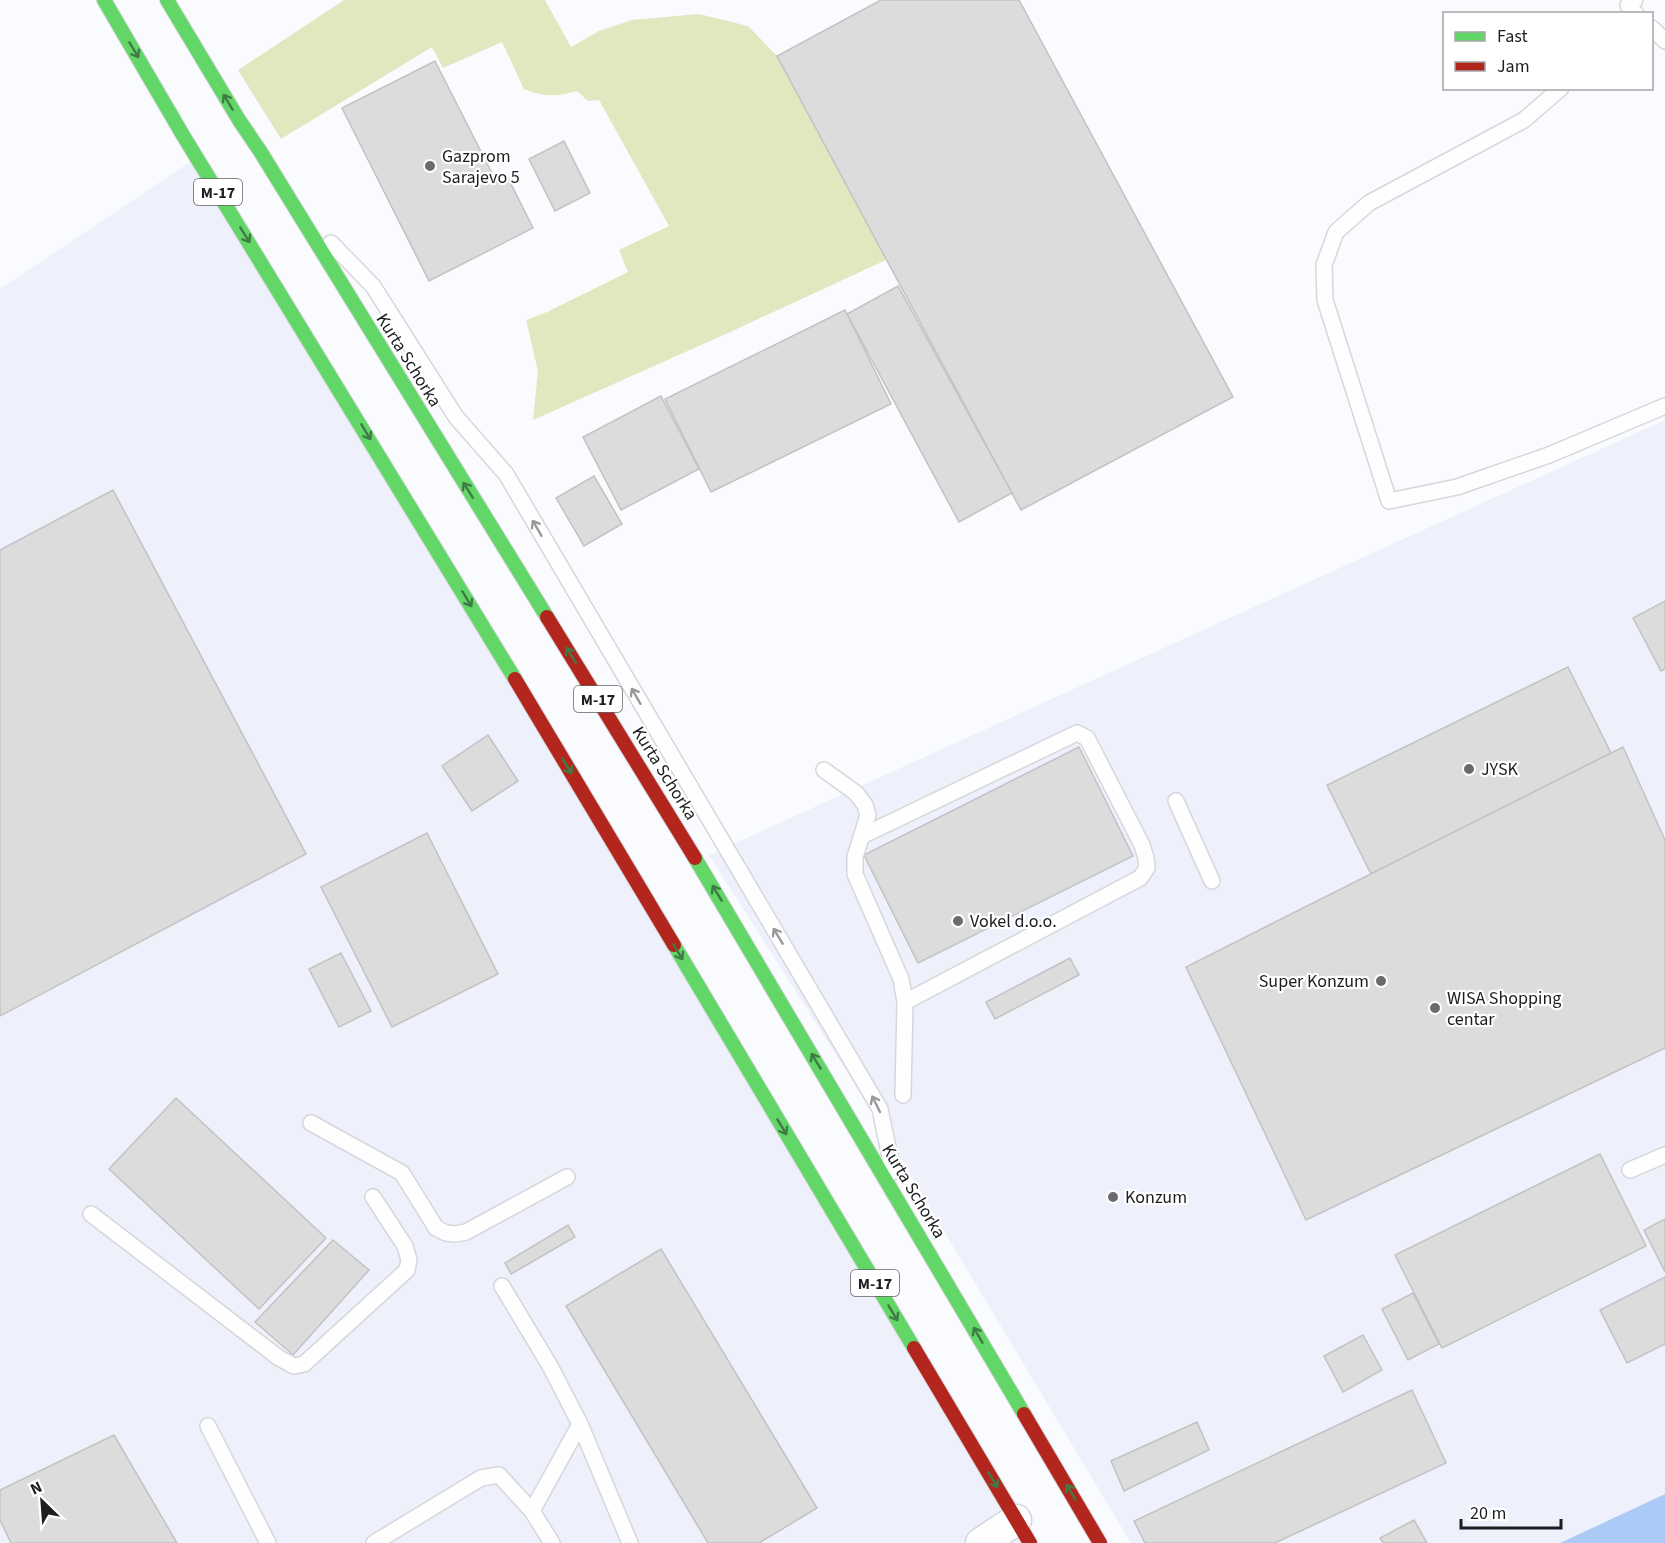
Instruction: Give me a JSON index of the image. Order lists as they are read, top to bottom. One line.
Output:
{"streets":{"main road":["M-17","Kurta Schorka"]},"places":["Gazprom Sarajevo 5","JYSK","Vokel d.o.o.","Super Konzum","WISA Shopping centar","Konzum"],"legend":["Fast","Jam"],"scale_bar":"20 m","north":"top left"}
